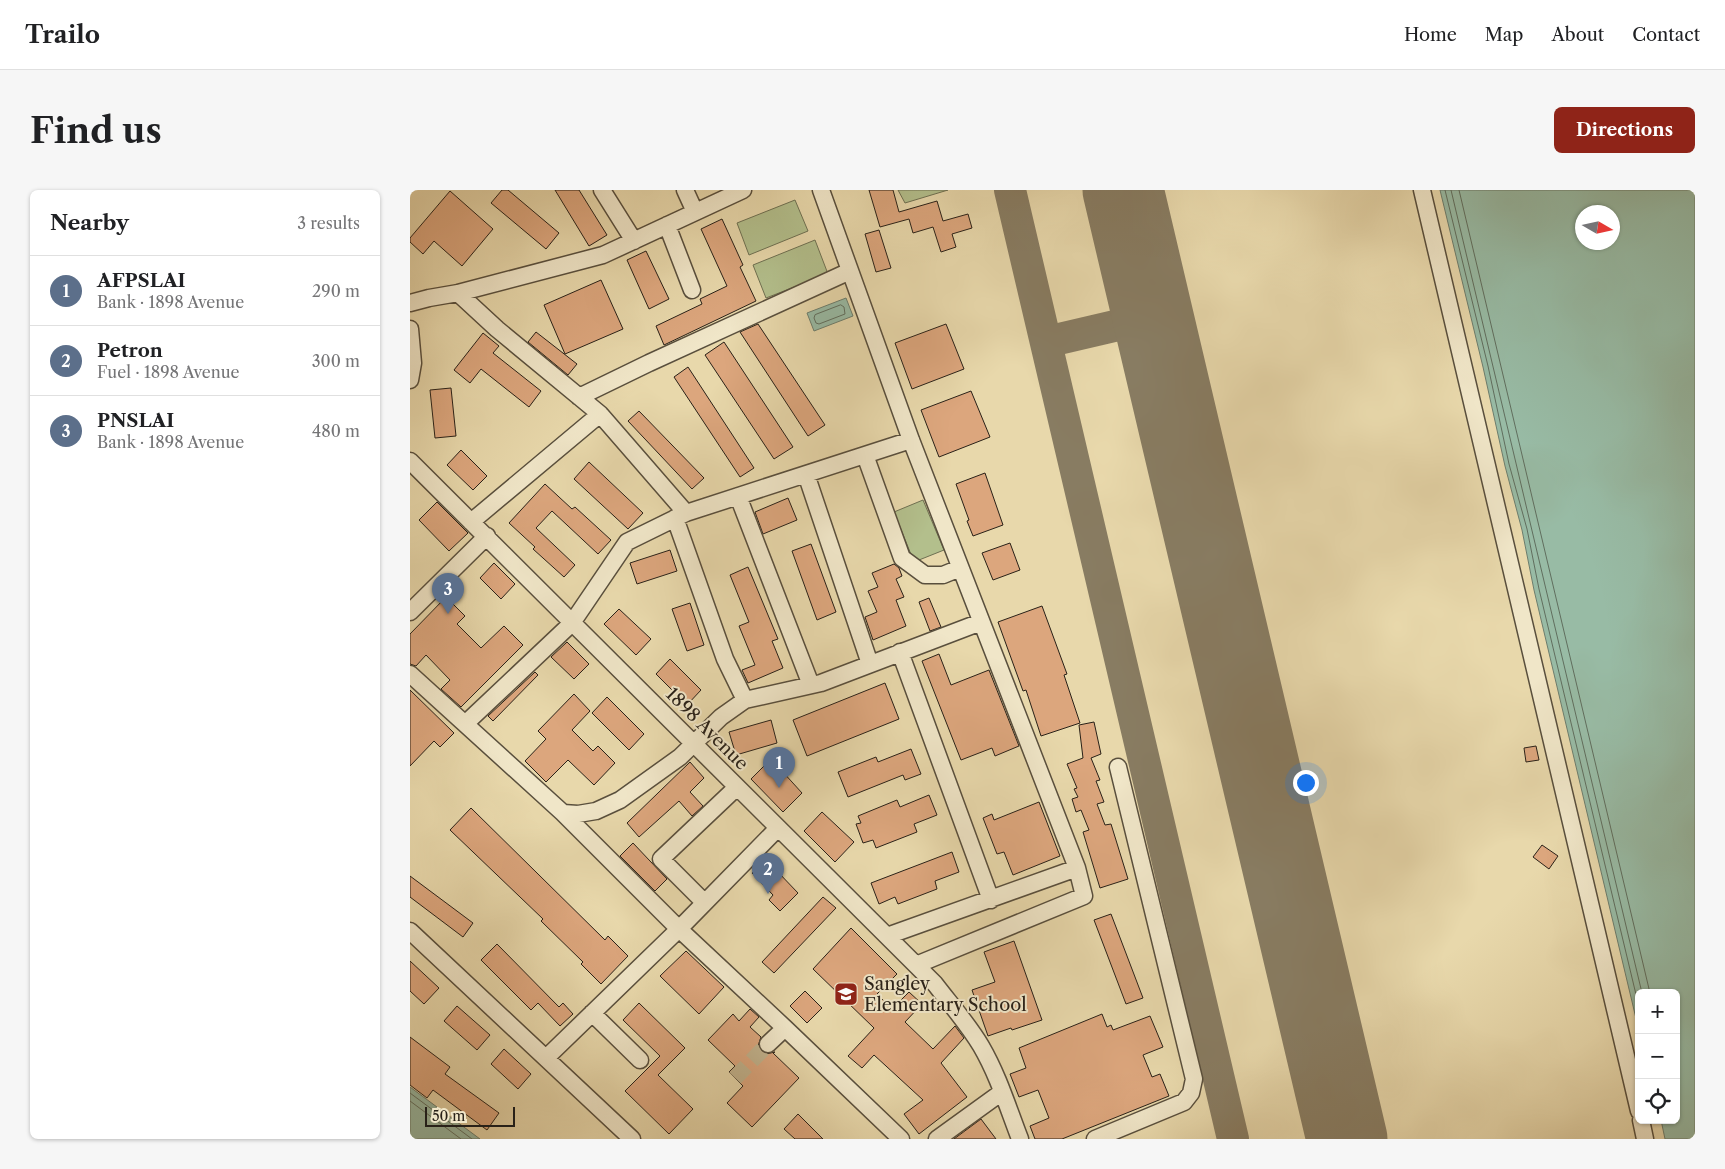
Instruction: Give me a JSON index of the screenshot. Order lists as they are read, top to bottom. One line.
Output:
{"streets":{"street":["1898 Avenue"]},"places":{"school or university":["Sangley Elementary School"]},"scale_bar":"50 m","north":"right","page":{"header":"Trailo","nav":["Home","Map","About","Contact"],"buttons":"Directions","title":"Find us","heading":["Nearby","3 results"],"list":[{"mark":"1","name":"AFPSLAI","note":"Bank · 1898 Avenue","value":"290 m"},{"mark":"2","name":"Petron","note":"Fuel · 1898 Avenue","value":"300 m"},{"mark":"3","name":"PNSLAI","note":"Bank · 1898 Avenue","value":"480 m"}],"pins":["3","1","2"],"map_buttons":["+","−"],"scale":"50 m"}}
